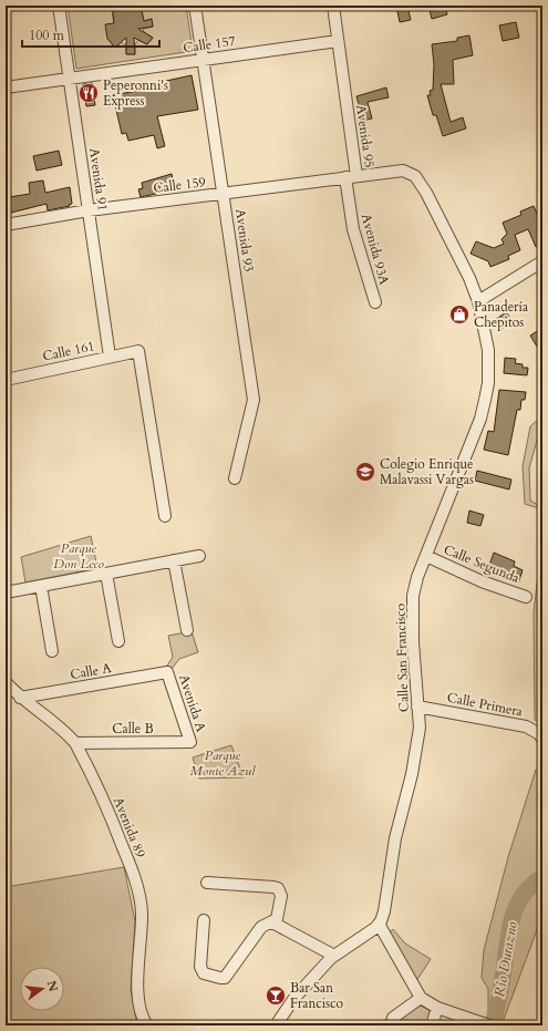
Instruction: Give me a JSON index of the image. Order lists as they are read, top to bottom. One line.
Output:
{"streets":{"street":["Calle 157","Avenida 95","Avenida 91","Calle 159","Avenida 93","Avenida 93A","Calle 161","Calle Segunda","Calle San Francisco","Calle A","Avenida A","Calle Primera","Calle B","Avenida 89"]},"crossings":[["Calle 157","Avenida 95"],["Calle 157","Avenida 91"],["Calle 157","Avenida 93"],["Avenida 95","Calle 159"],["Avenida 95","Avenida 93A"],["Avenida 95","Calle San Francisco"],["Avenida 91","Calle 159"],["Avenida 91","Calle 161"],["Calle 159","Avenida 93"],["Calle 159","Avenida 93A"],["Calle Segunda","Calle San Francisco"],["Calle San Francisco","Calle Primera"],["Calle A","Avenida A"],["Calle A","Avenida 89"],["Avenida A","Calle B"],["Calle B","Avenida 89"]],"water":["Río Durazno"],"parks":["Parque Don Leco","Parque Monte Azul"],"places":{"restaurant":["Peperonni's Express"],"shop":["Panadería Chepitos"],"school or university":["Colegio Enrique Malavassi Vargas"],"bar":["Bar San Francisco"]},"scale_bar":"100 m","north":"right"}
